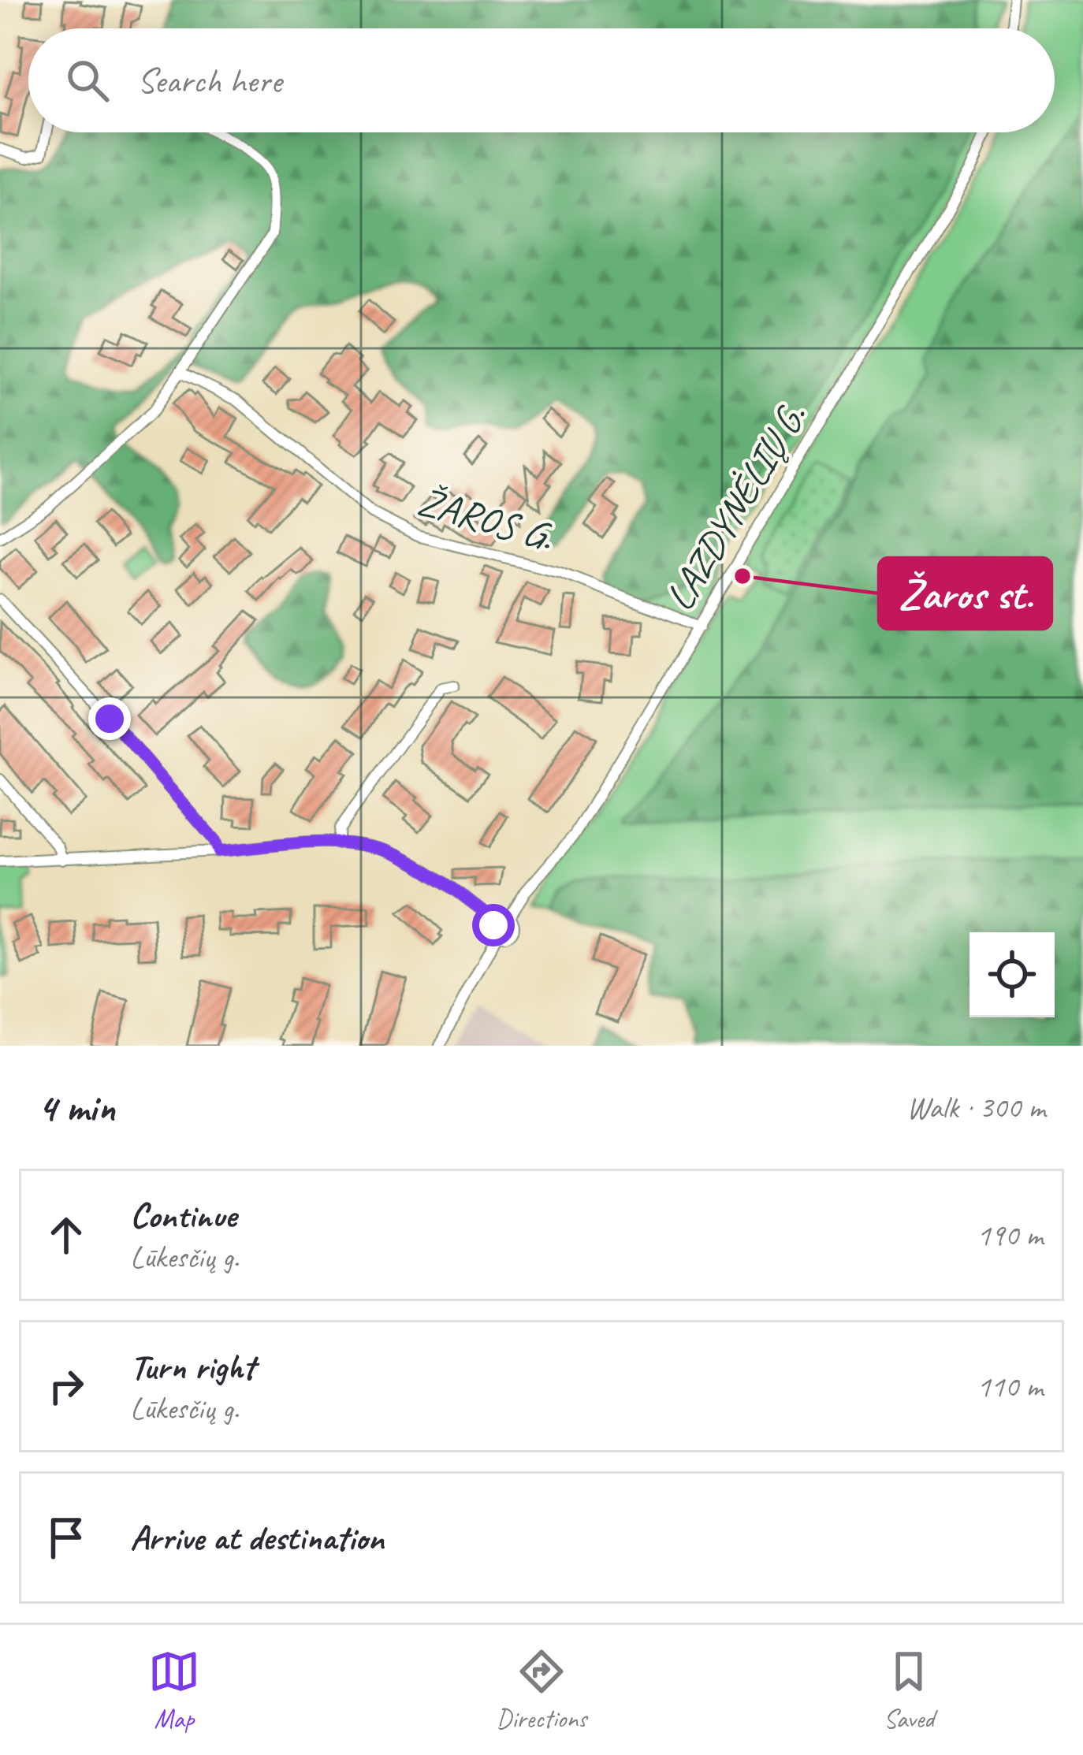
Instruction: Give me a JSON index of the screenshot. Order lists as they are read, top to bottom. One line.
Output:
{"streets":{"street":["LAZDYNĖLIŲ G.","ŽAROS G."]},"crossings":[["LAZDYNĖLIŲ G.","ŽAROS G."]],"places":["Žaros st."],"page":{"search":"Search here","heading":["4 min","Walk · 300 m"],"list":[["Continue","Lūkesčių g.","190 m"],["Turn right","Lūkesčių g.","110 m"],"Arrive at destination"],"nav":["Map","Directions","Saved"]}}
